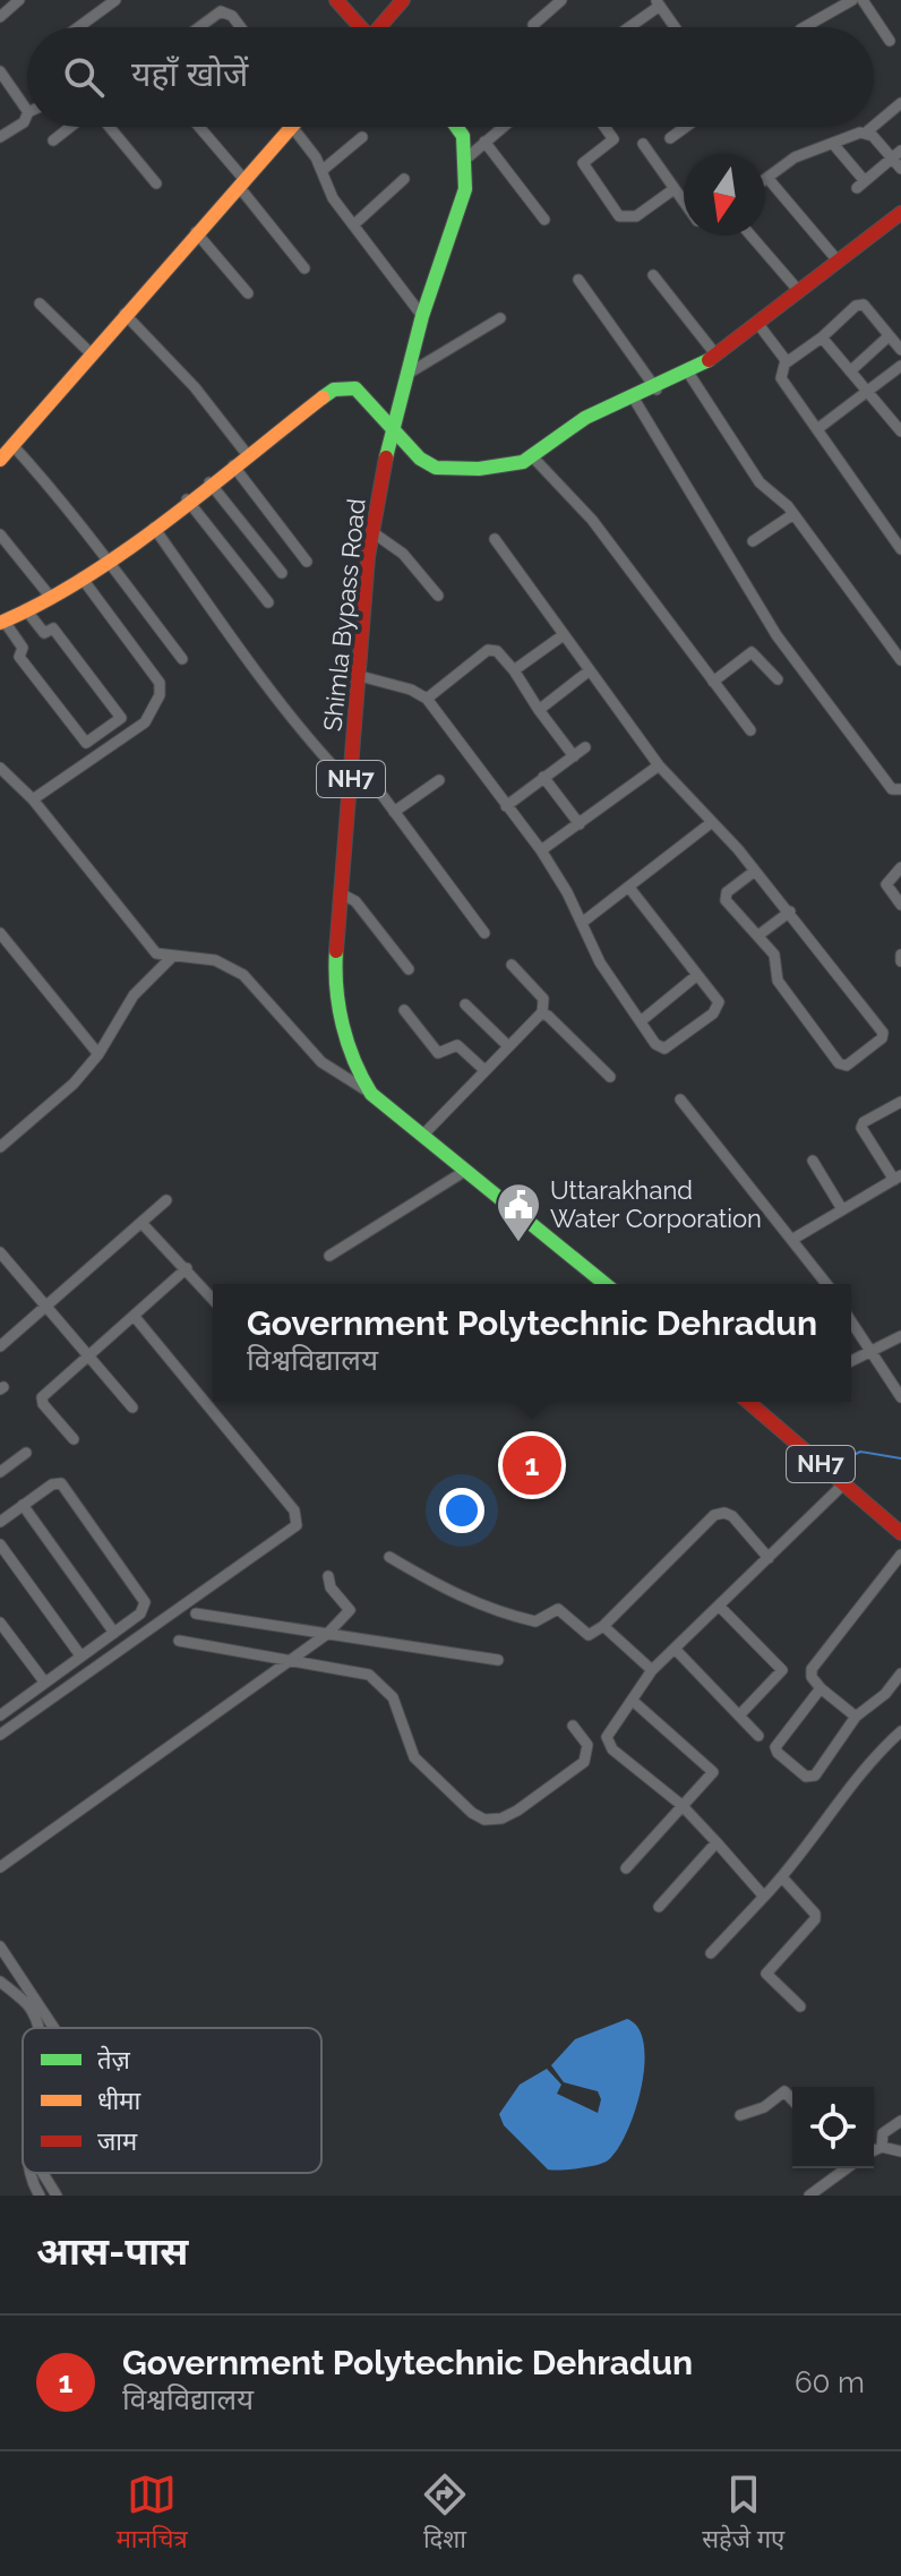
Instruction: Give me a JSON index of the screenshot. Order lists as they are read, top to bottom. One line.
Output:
{"streets":{"main road":["Shimla Bypass Road","NH7"]},"places":{"public building":["Uttarakhand Water Corporation"]},"legend":["तेज़","धीमा","जाम"],"north":"bottom","page":{"search":"यहाँ खोजें","popup":["Government Polytechnic Dehradun","विश्वविद्यालय"],"pins":"1","heading":"आस-पास","list":[{"mark":"1","name":"Government Polytechnic Dehradun","note":"विश्वविद्यालय","value":"60 m"}],"nav":["मानचित्र","दिशा","सहेजे गए"]}}
